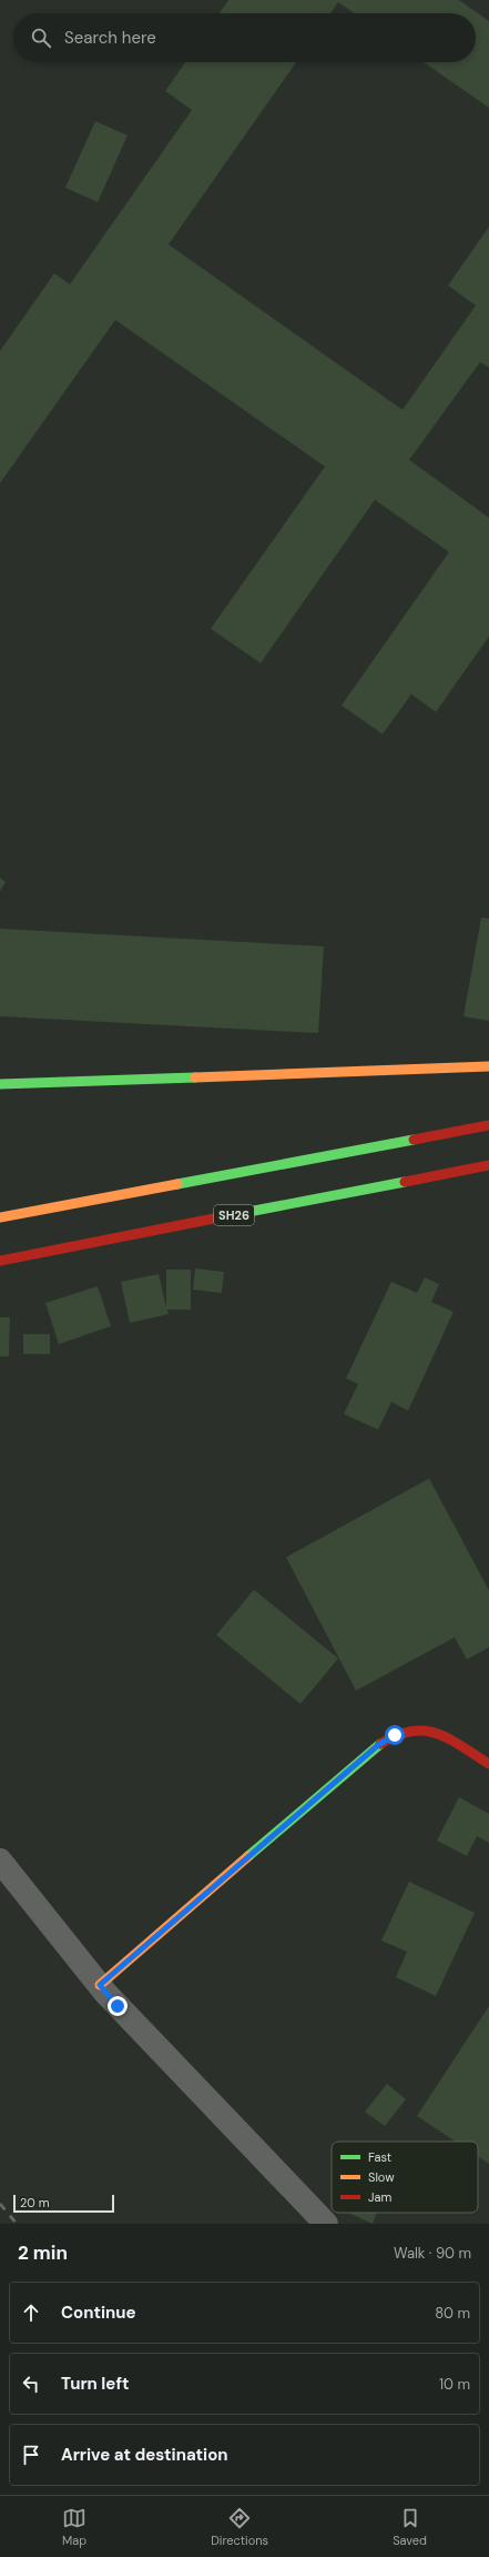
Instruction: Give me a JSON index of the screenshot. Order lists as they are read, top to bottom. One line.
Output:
{"streets":{"main road":["SH26"]},"legend":["Fast","Slow","Jam"],"scale_bar":"20 m","page":{"search":"Search here","scale":"20 m","heading":["2 min","Walk · 90 m"],"list":[["Continue","80 m"],["Turn left","10 m"],"Arrive at destination"],"nav":["Map","Directions","Saved"]}}
